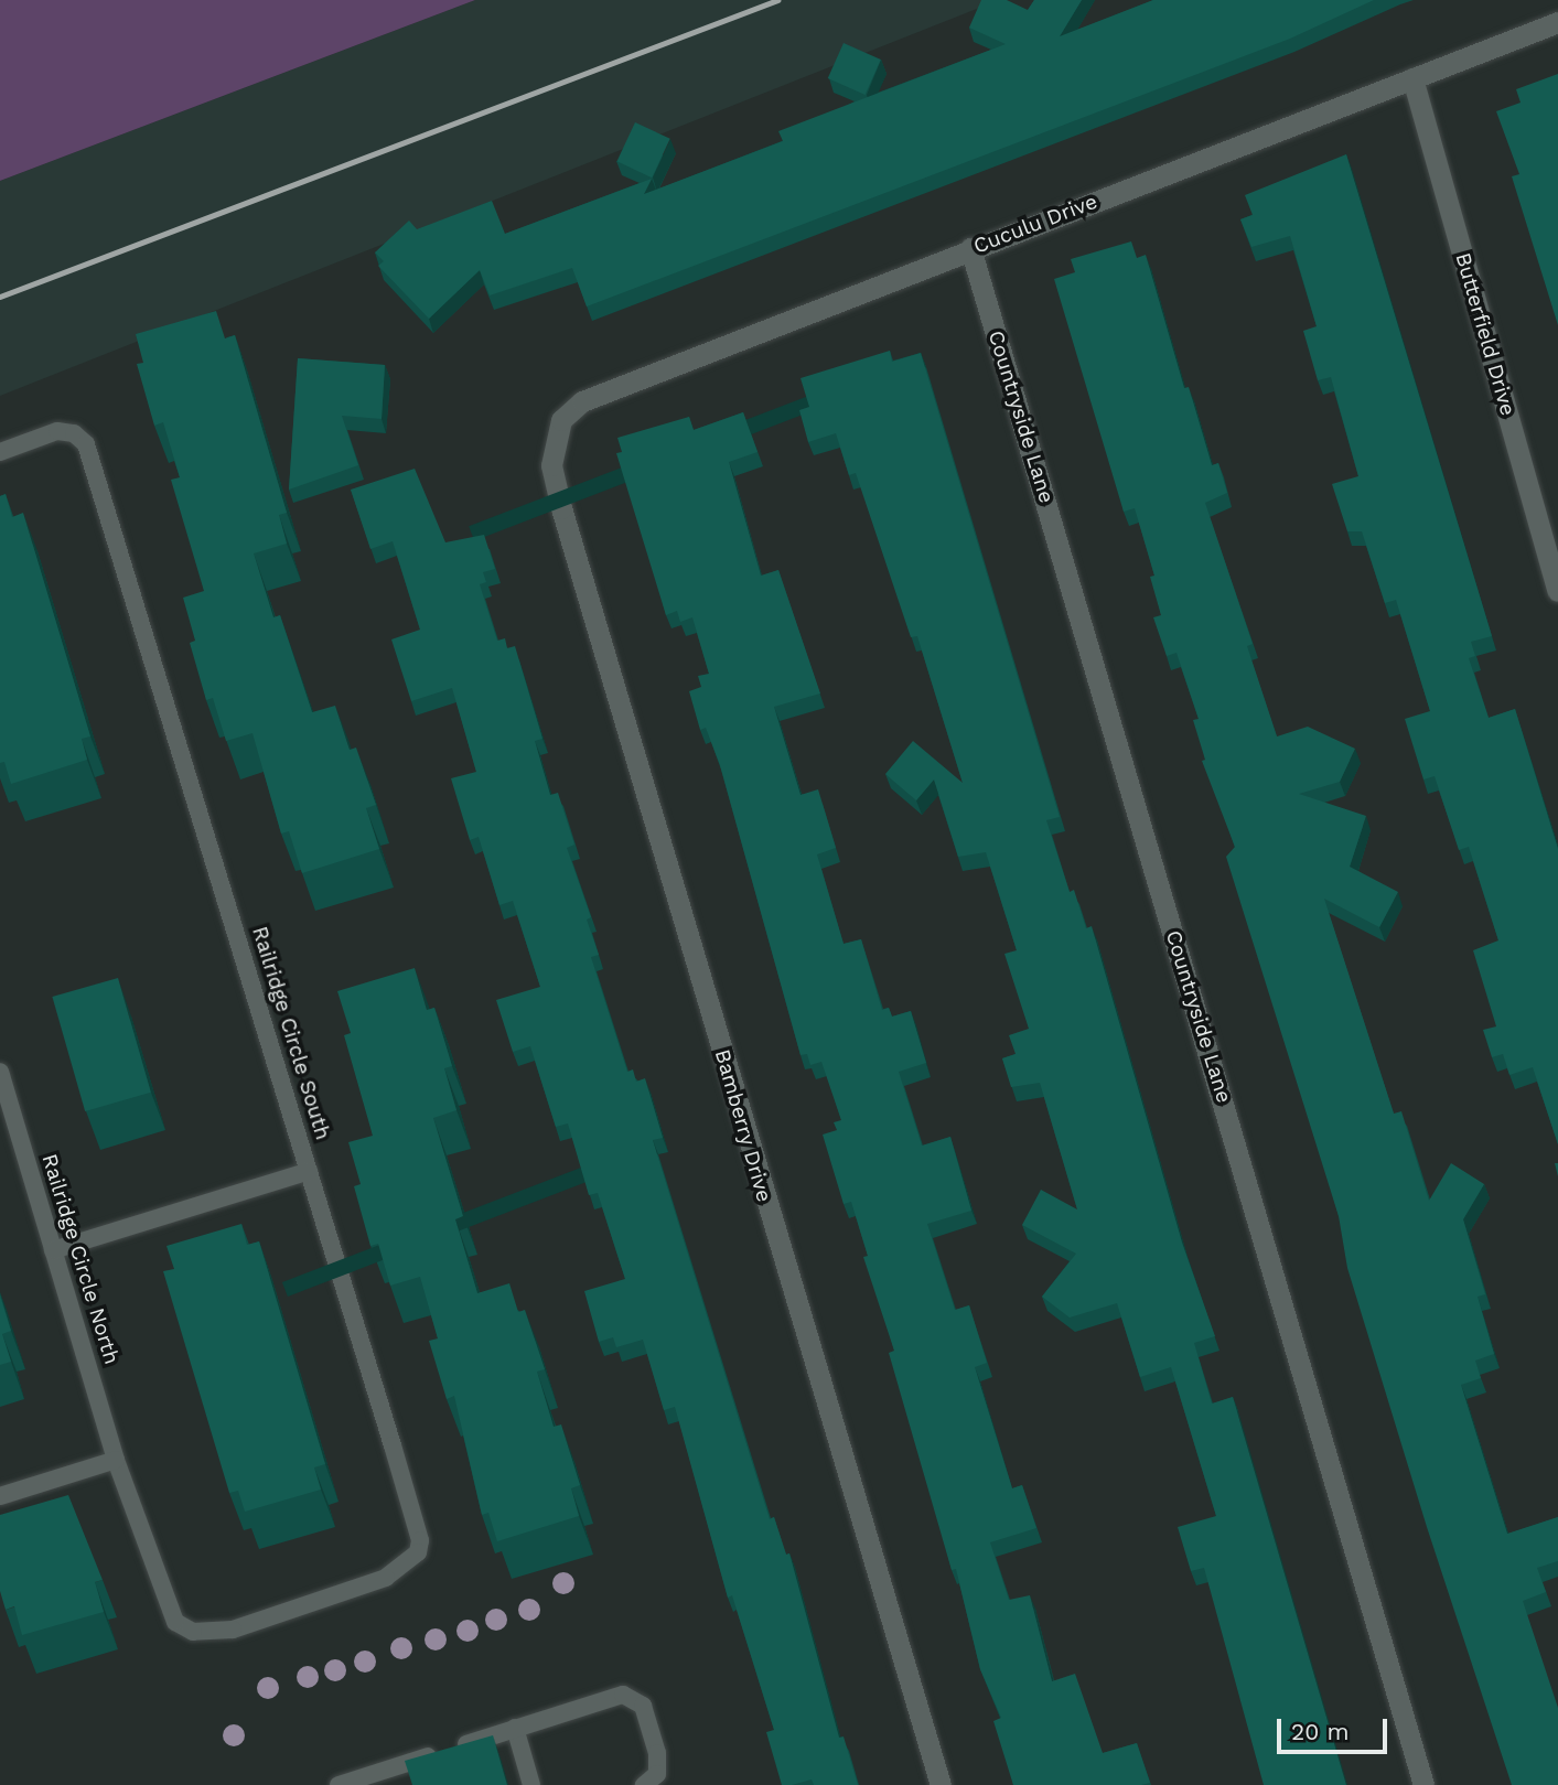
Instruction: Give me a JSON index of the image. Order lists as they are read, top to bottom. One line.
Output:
{"streets":{"street":["Cuculu Drive","Butterfield Drive","Countryside Lane","Bamberry Drive"],"lane":["Railridge Circle South","Railridge Circle North"]},"crossings":[["Cuculu Drive","Butterfield Drive"],["Cuculu Drive","Countryside Lane"],["Cuculu Drive","Bamberry Drive"],["Railridge Circle South","Railridge Circle North"]],"scale_bar":"20 m"}
